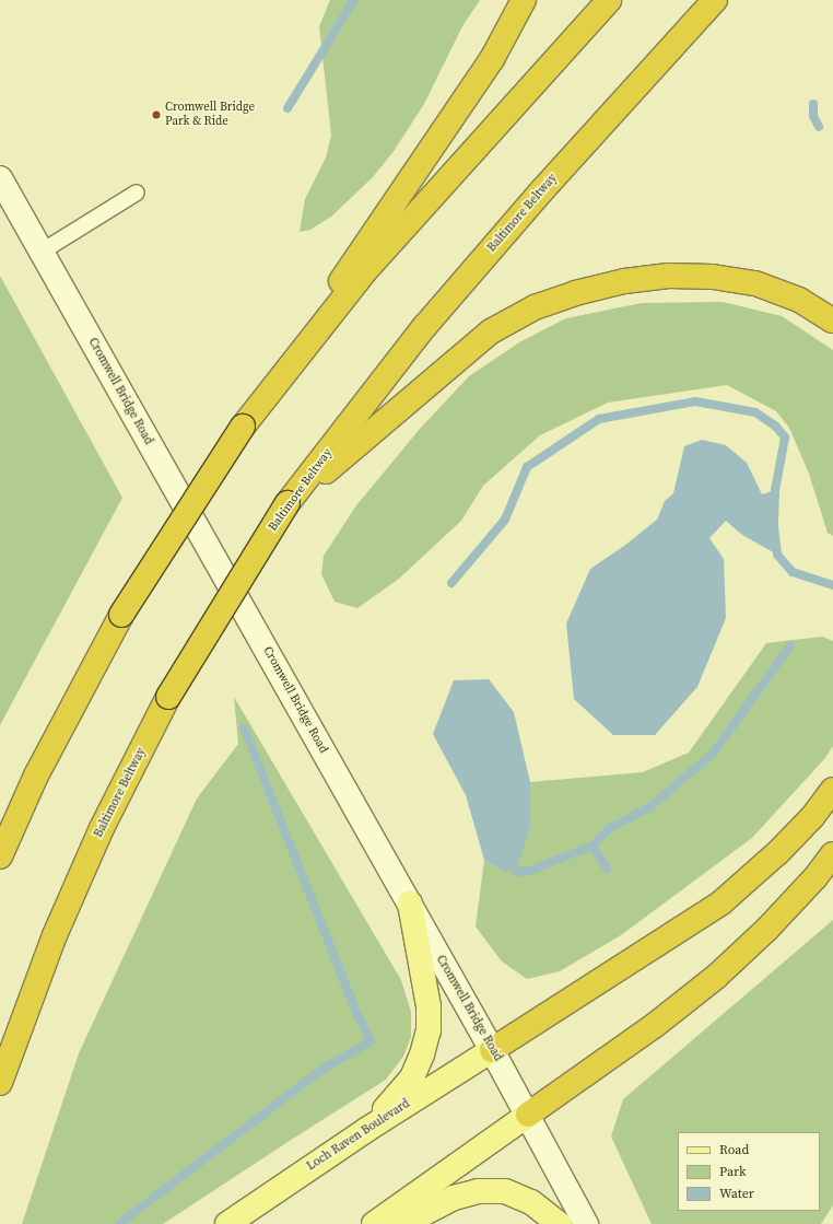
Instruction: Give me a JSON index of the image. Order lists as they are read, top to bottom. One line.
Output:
{"streets":{"highway":["Baltimore Beltway"],"main road":["Cromwell Bridge Road","Loch Raven Boulevard"]},"crossings":[["Cromwell Bridge Road","Loch Raven Boulevard"]],"places":["Cromwell Bridge Park & Ride"],"legend":["Road","Park","Water"]}
